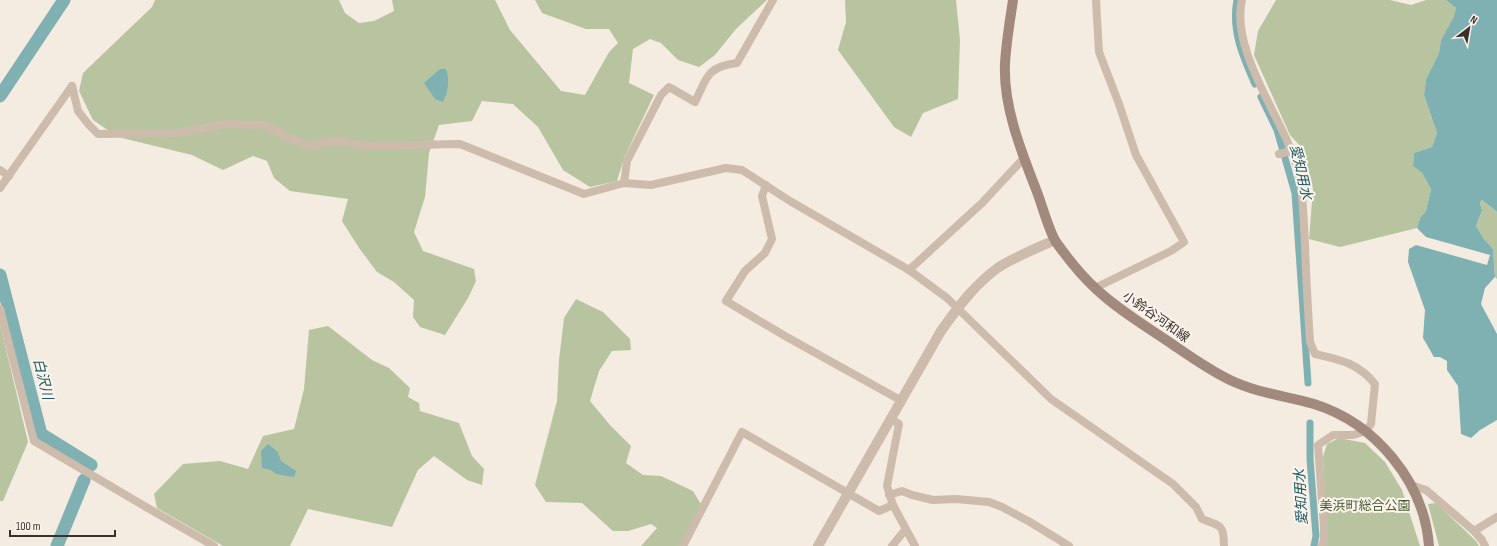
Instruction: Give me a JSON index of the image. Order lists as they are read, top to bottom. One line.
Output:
{"streets":{"main road":["小鈴谷河和線"]},"water":["愛知用水","白沢川"],"parks":["美浜町総合公園"],"scale_bar":"100 m","north":"top right"}
